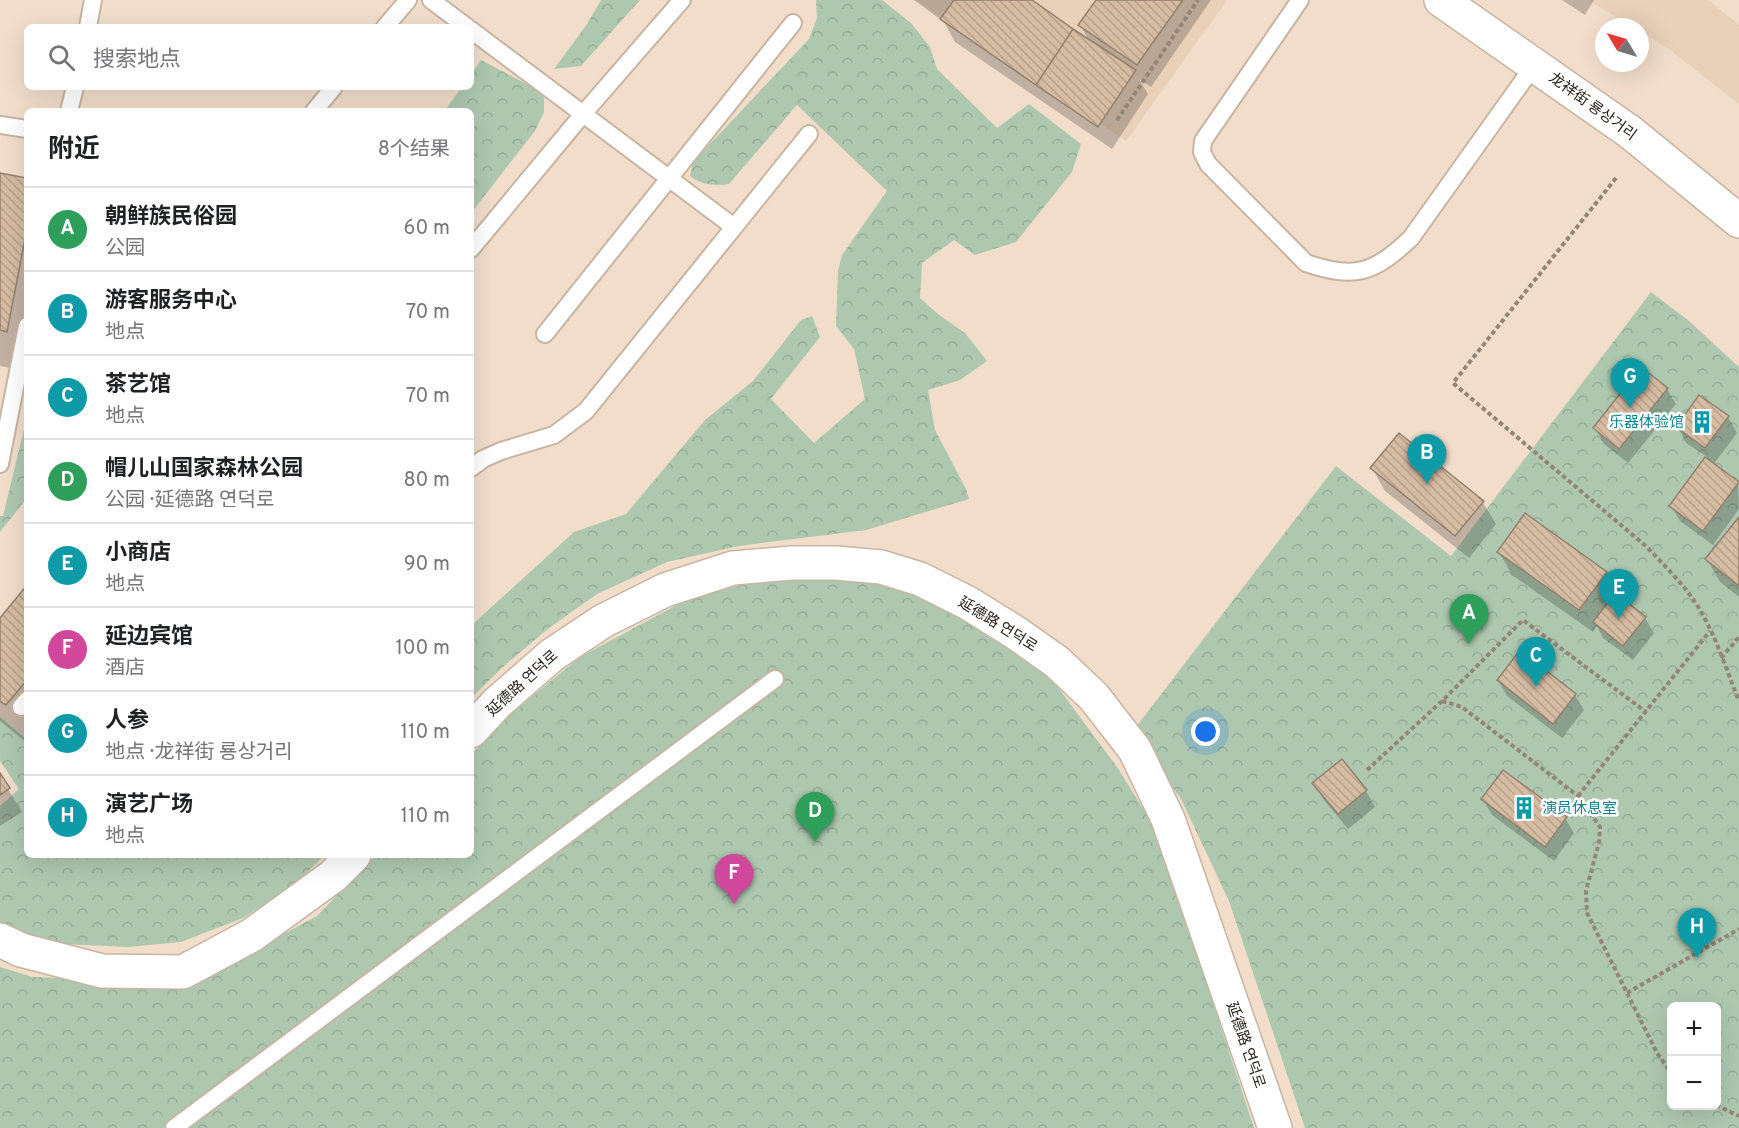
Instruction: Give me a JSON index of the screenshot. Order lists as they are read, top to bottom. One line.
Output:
{"streets":{"main road":["龙祥街 룡상거리","延德路 연덕로"]},"places":{"building":["乐器体验馆","演员休息室"]},"north":"top left","page":{"search":"搜索地点","heading":["附近","8个结果"],"list":[{"mark":"A","name":"朝鲜族民俗园","note":"公园","value":"60 m"},{"mark":"B","name":"游客服务中心","note":"地点","value":"70 m"},{"mark":"C","name":"茶艺馆","note":"地点","value":"70 m"},{"mark":"D","name":"帽儿山国家森林公园","note":"公园 · 延德路 연덕로","value":"80 m"},{"mark":"E","name":"小商店","note":"地点","value":"90 m"},{"mark":"F","name":"延边宾馆","note":"酒店","value":"100 m"},{"mark":"G","name":"人参","note":"地点 · 龙祥街 룡상거리","value":"110 m"},{"mark":"H","name":"演艺广场","note":"地点","value":"110 m"}],"pins":["G","B","E","A","C","D","F","H"],"map_buttons":["+","−"]}}
